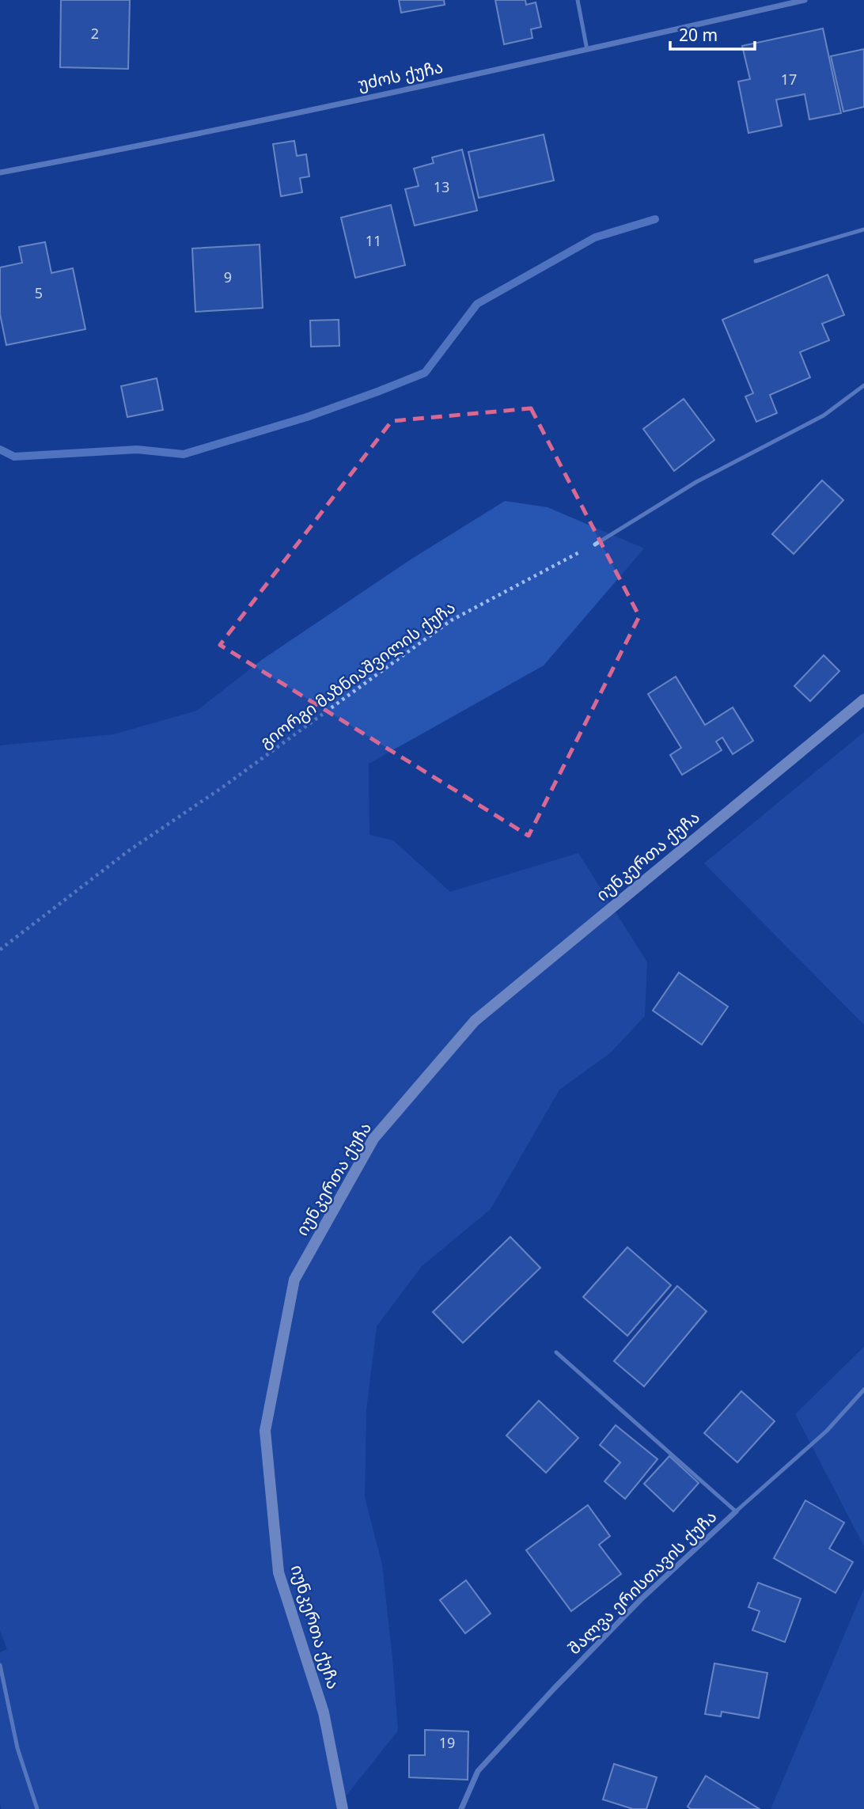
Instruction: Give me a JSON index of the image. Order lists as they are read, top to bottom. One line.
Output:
{"streets":{"main road":["იუნკერთა ქუჩა"],"street":["უძოს ქუჩა","შალვა ერისთავის ქუჩა"],"path":["გიორგი მაზნიაშვილის ქუჩა"]},"house_numbers":["2","17","13","11","9","5","19"],"scale_bar":"20 m"}
